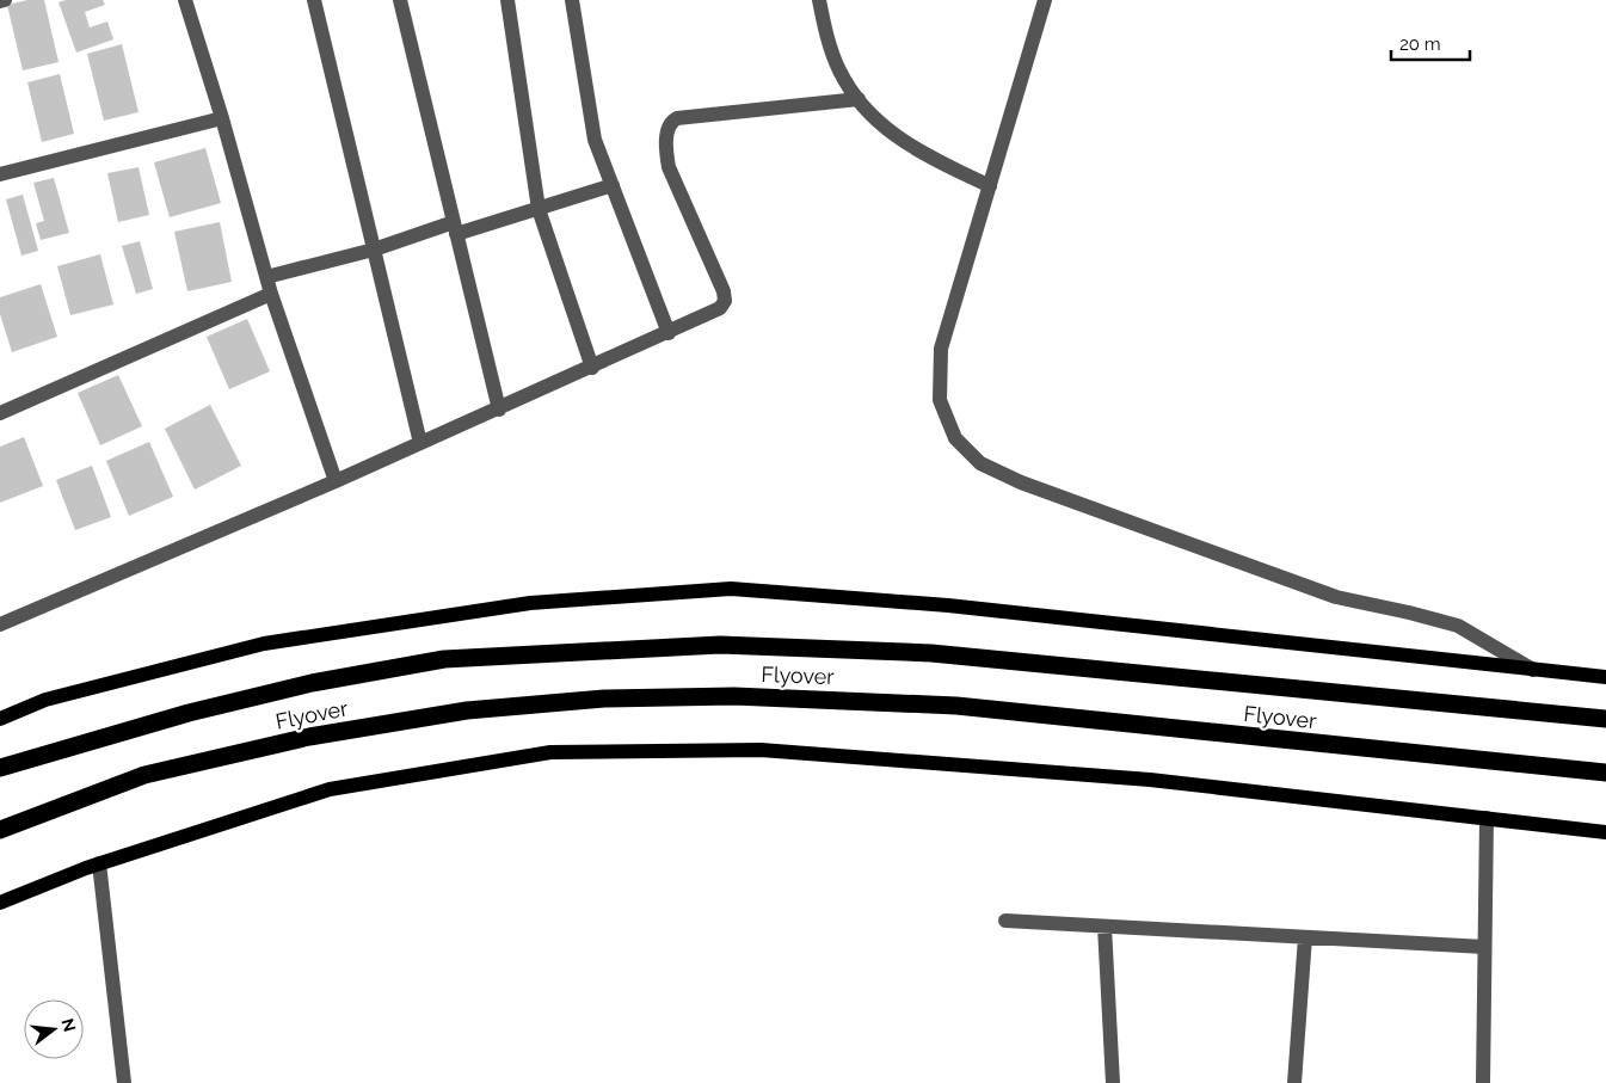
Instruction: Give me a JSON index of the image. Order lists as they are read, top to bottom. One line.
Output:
{"streets":{"highway":["Flyover"]},"scale_bar":"20 m","north":"right"}
